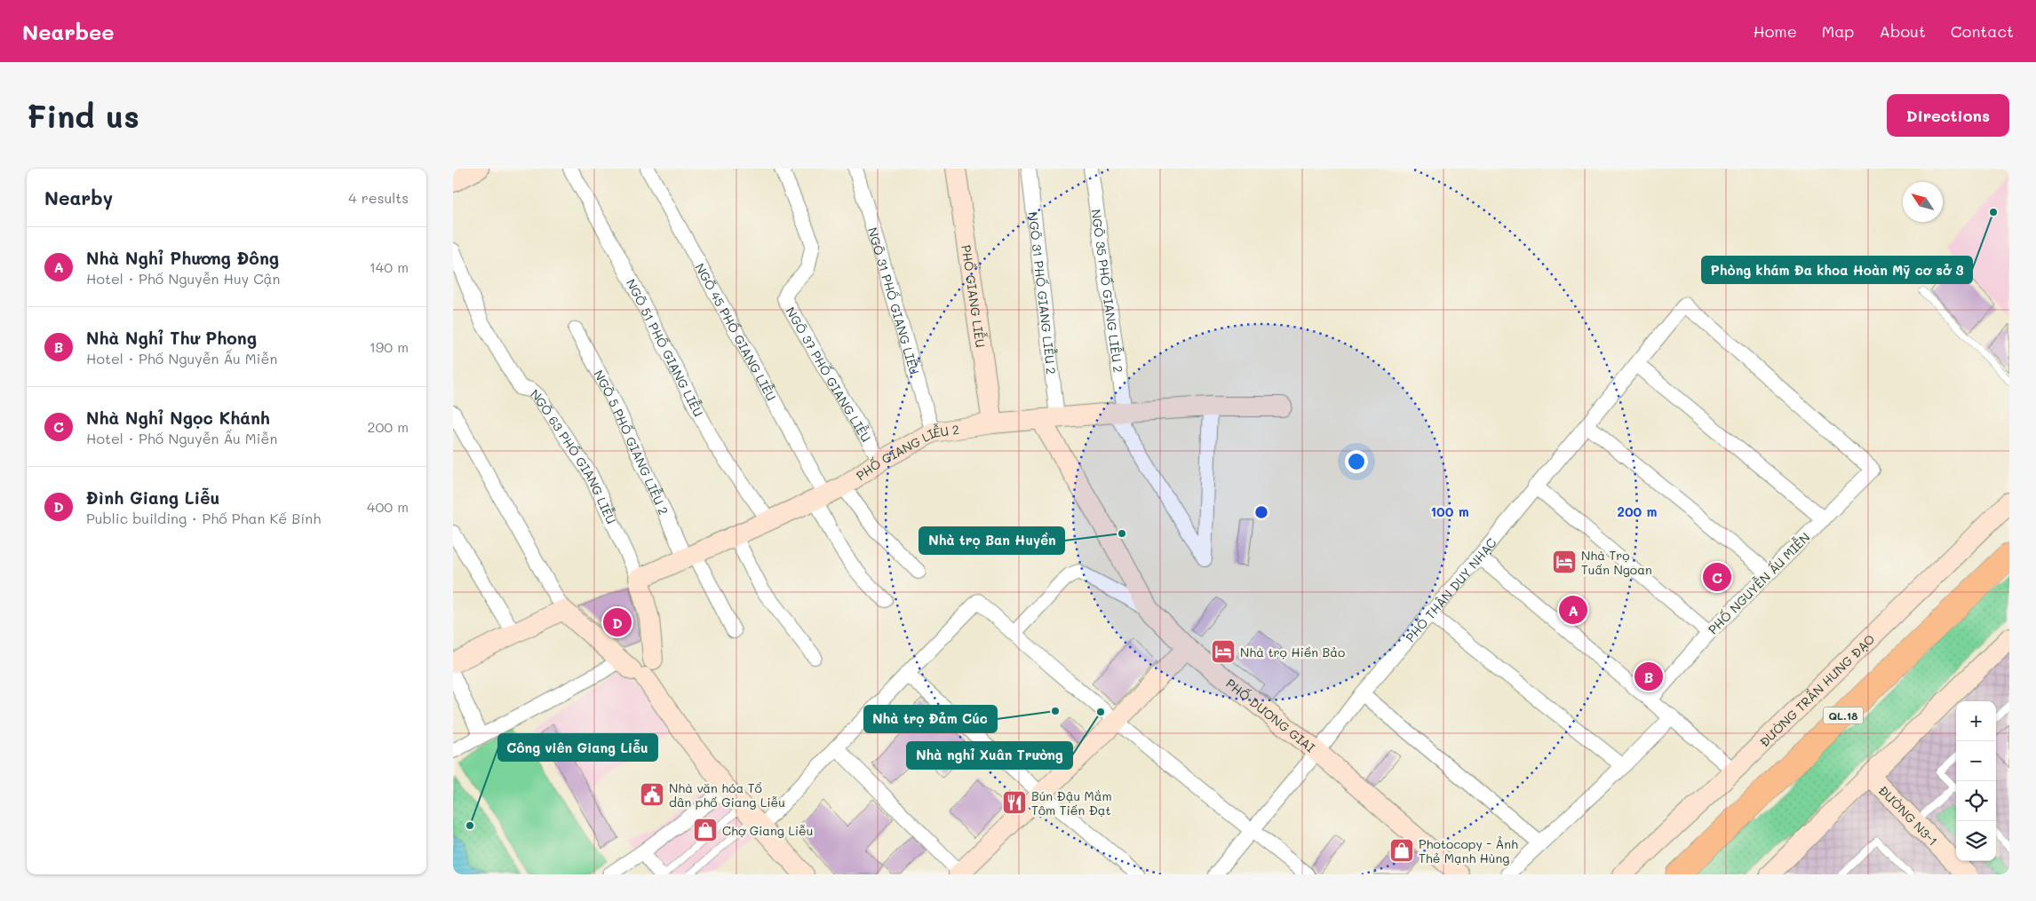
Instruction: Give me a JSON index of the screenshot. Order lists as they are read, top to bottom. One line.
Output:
{"streets":{"highway":["QL.18"],"main road":["PHỐ GIANG LIỄU","PHỐ GIANG LIỄU 2","ĐƯỜNG TRẦN HƯNG ĐẠO","PHỐ DƯƠNG GIAI","ĐƯỜNG N3-1"],"street":["NGÕ 35 PHỐ GIANG LIỄU 2","NGÕ 31 PHỐ GIANG LIỄU 2","NGÕ 31 PHỐ GIANG LIỄU","NGÕ 45 PHỐ GIANG LIỄU","NGÕ 51 PHỐ GIANG LIỄU","NGÕ 37 PHỐ GIANG LIỄU","NGÕ 5 PHỐ GIANG LIỄU 2","NGÕ 63 PHỐ GIANG LIỄU","PHỐ NGUYỄN ẤU MIỄN","PHỐ THÂN DUY NHẠC"]},"crossings":[["NGÕ 35 PHỐ GIANG LIỄU 2","PHỐ GIANG LIỄU 2"],["NGÕ 31 PHỐ GIANG LIỄU 2","PHỐ GIANG LIỄU 2"],["NGÕ 31 PHỐ GIANG LIỄU 2","PHỐ DƯƠNG GIAI"],["PHỐ GIANG LIỄU","PHỐ GIANG LIỄU 2"],["NGÕ 31 PHỐ GIANG LIỄU","PHỐ GIANG LIỄU 2"],["NGÕ 45 PHỐ GIANG LIỄU","PHỐ GIANG LIỄU 2"],["NGÕ 51 PHỐ GIANG LIỄU","PHỐ GIANG LIỄU 2"],["NGÕ 37 PHỐ GIANG LIỄU","PHỐ GIANG LIỄU 2"],["NGÕ 5 PHỐ GIANG LIỄU 2","PHỐ GIANG LIỄU 2"],["PHỐ GIANG LIỄU 2","NGÕ 63 PHỐ GIANG LIỄU"],["PHỐ GIANG LIỄU 2","PHỐ DƯƠNG GIAI"],["PHỐ NGUYỄN ẤU MIỄN","PHỐ THÂN DUY NHẠC"],["PHỐ THÂN DUY NHẠC","PHỐ DƯƠNG GIAI"]],"places":{"other":["Phòng khám Đa khoa Hoàn Mỹ cơ sở 3","Nhà trọ Ban Huyền","Nhà trọ Đảm Cúc","Nhà nghỉ Xuân Trường","Công viên Giang Liễu"],"hotel":["Nhà Trọ Tuấn Ngoan","Nhà trọ Hiền Bảo"],"public building":["Nhà văn hóa Tổ dân phố Giang Liễu"],"restaurant":["Bún Đậu Mắm Tôm Tiến Đạt"],"shop":["Chợ Giang Liễu","Photocopy - Ảnh Thẻ Mạnh Hùng"]},"north":"top left","page":{"header":"Nearbee","nav":["Home","Map","About","Contact"],"buttons":"Directions","title":"Find us","heading":["Nearby","4 results"],"list":[{"mark":"A","name":"Nhà Nghỉ Phương Đông","note":"Hotel · Phố Nguyễn Huy Cận","value":"140 m"},{"mark":"B","name":"Nhà Nghỉ Thư Phong","note":"Hotel · Phố Nguyễn Ấu Miễn","value":"190 m"},{"mark":"C","name":"Nhà Nghỉ Ngọc Khánh","note":"Hotel · Phố Nguyễn Ấu Miễn","value":"200 m"},{"mark":"D","name":"Đình Giang Liễu","note":"Public building · Phố Phan Kế Bính","value":"400 m"}],"pins":["C","A","D","B"],"map_buttons":["+","−"]},"rings":["100 m","200 m"]}
